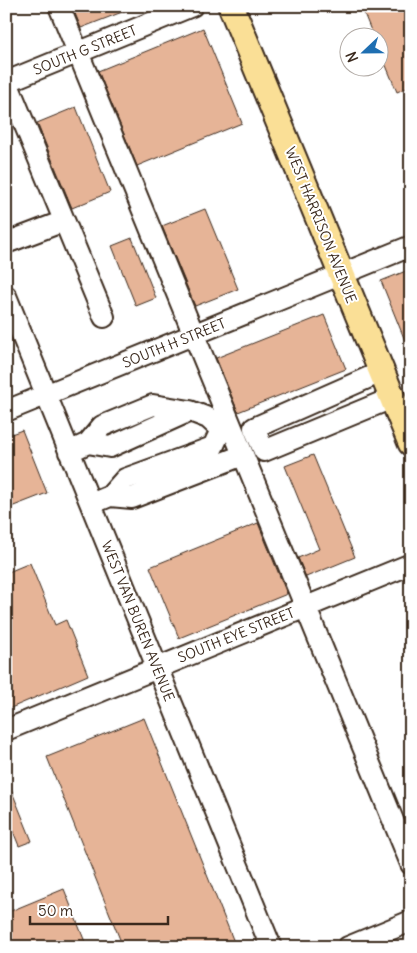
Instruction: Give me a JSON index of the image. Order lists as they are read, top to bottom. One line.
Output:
{"streets":{"main road":["WEST HARRISON AVENUE"],"street":["SOUTH G STREET","SOUTH H STREET","WEST VAN BUREN AVENUE","SOUTH EYE STREET"]},"crossings":[["WEST HARRISON AVENUE","SOUTH H STREET"],["SOUTH H STREET","WEST VAN BUREN AVENUE"],["WEST VAN BUREN AVENUE","SOUTH EYE STREET"]],"scale_bar":"50 m","north":"left"}
